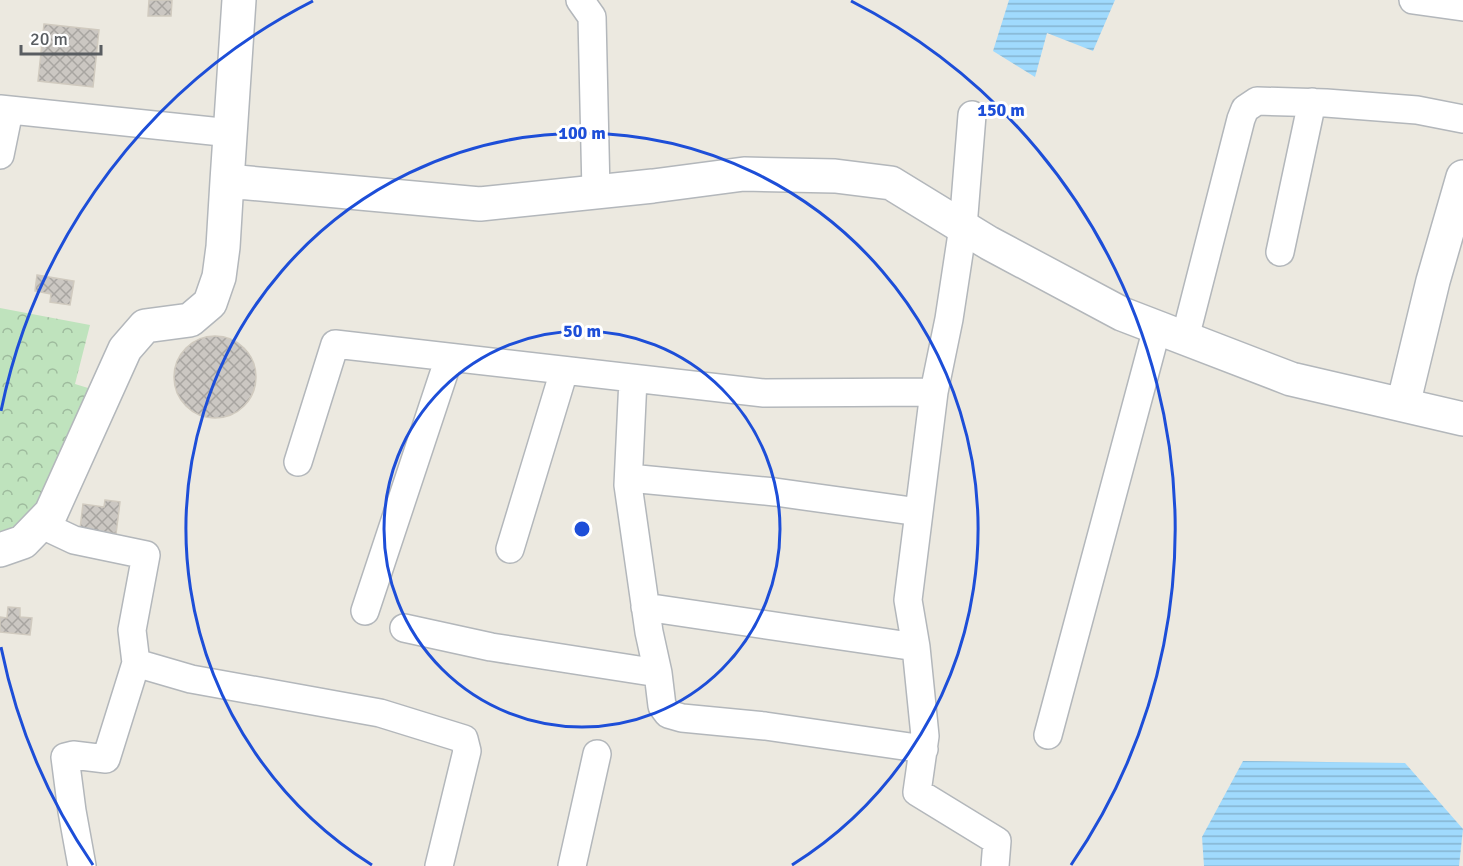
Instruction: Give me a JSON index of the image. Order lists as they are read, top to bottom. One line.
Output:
{"scale_bar":"20 m","rings":["150 m","100 m","50 m"]}
